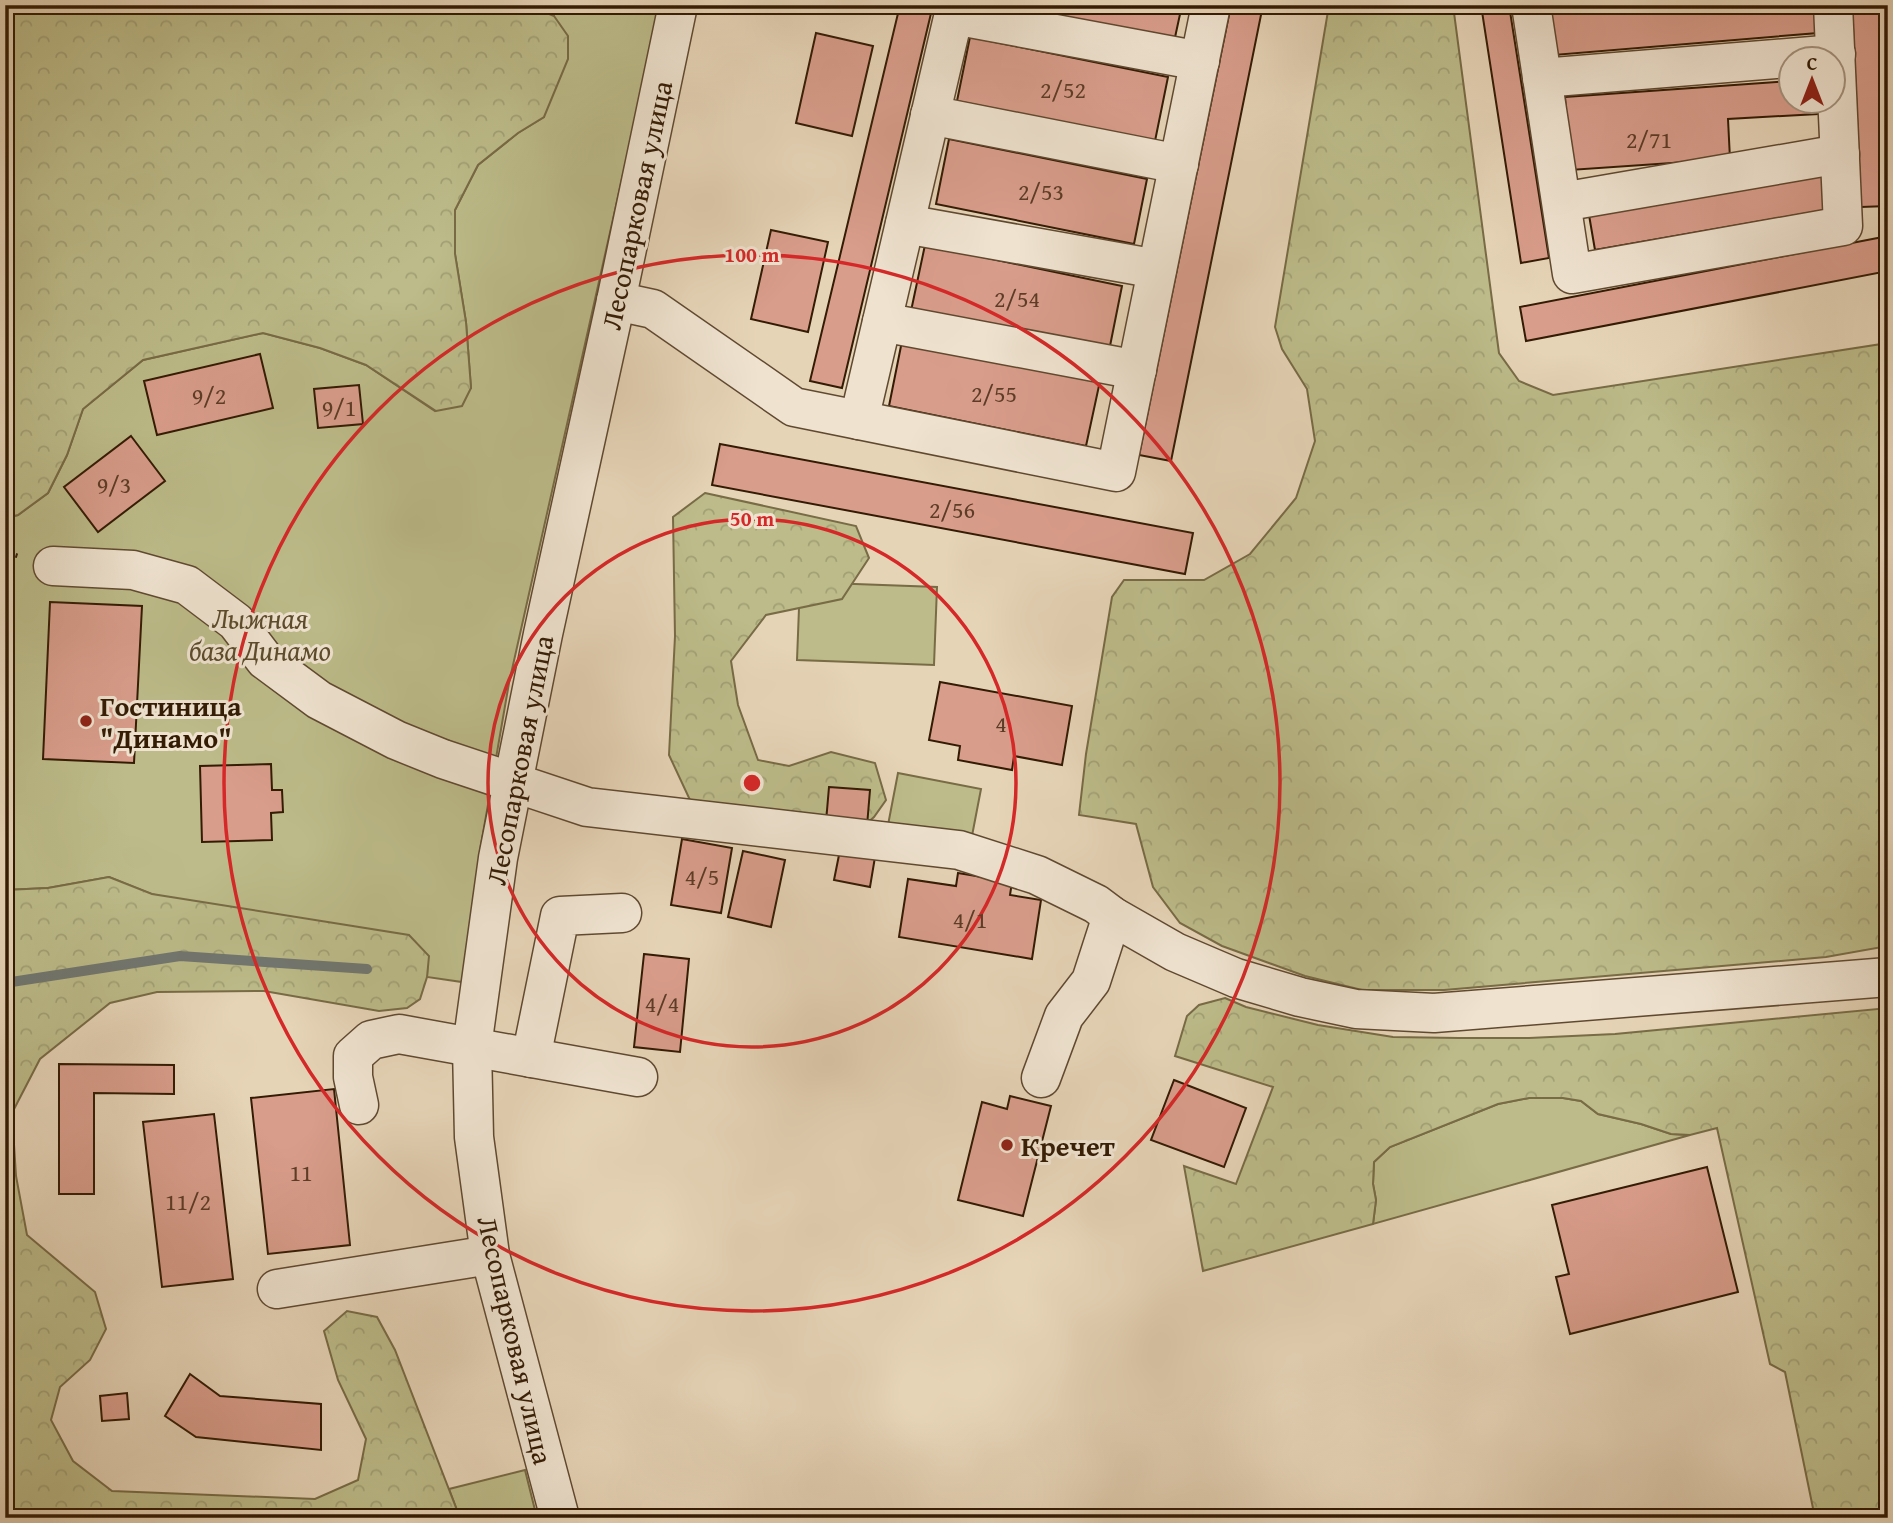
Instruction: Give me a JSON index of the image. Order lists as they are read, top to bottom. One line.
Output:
{"streets":{"street":["Лесопарковая улица"]},"parks":["Лыжная база Динамо"],"places":["Гостиница \"Динамо\"","Кречет"],"house_numbers":["2/52","2/71","2/53","2/54","2/55","9/2","9/1","9/3","2/56","4","4/5","4/1","4/4","11","11/2"],"north":"top","rings":["100 m","50 m"]}
